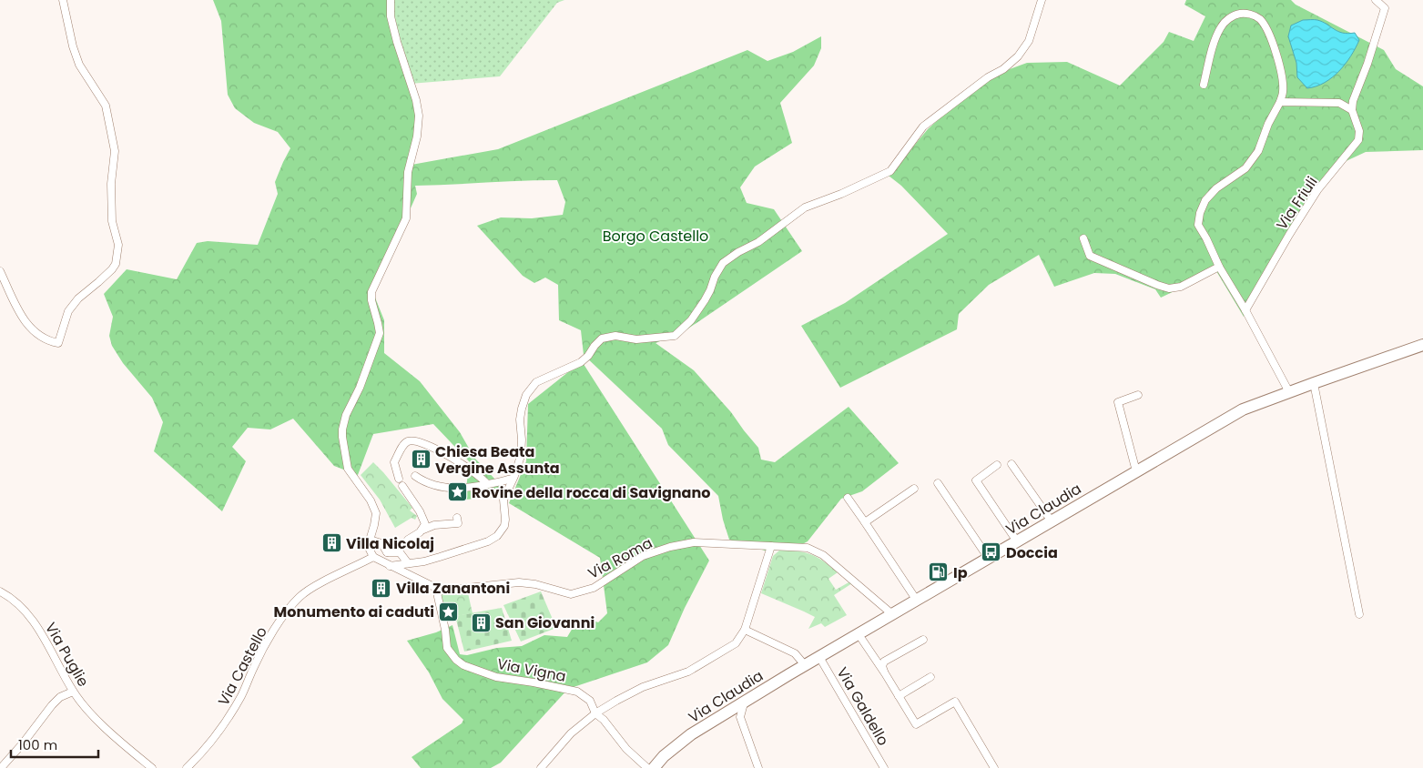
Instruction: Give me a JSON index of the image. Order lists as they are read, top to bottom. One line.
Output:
{"streets":{"main road":["Via Claudia"],"street":["Via Friuli","Via Roma","Via Puglie","Via Castello","Via Vigna","Via Galdello"]},"crossings":[["Via Claudia","Via Roma"],["Via Claudia","Via Galdello"],["Via Roma","Via Castello"],["Via Roma","Via Vigna"]],"parks":["Borgo Castello"],"places":{"building":["Chiesa Beata Vergine Assunta","Villa Nicolaj","Villa Zanantoni","San Giovanni"],"place":["Rovine della rocca di Savignano","Monumento ai caduti"],"bus stop":["Doccia"],"fuel station":["Ip"]},"scale_bar":"100 m"}
